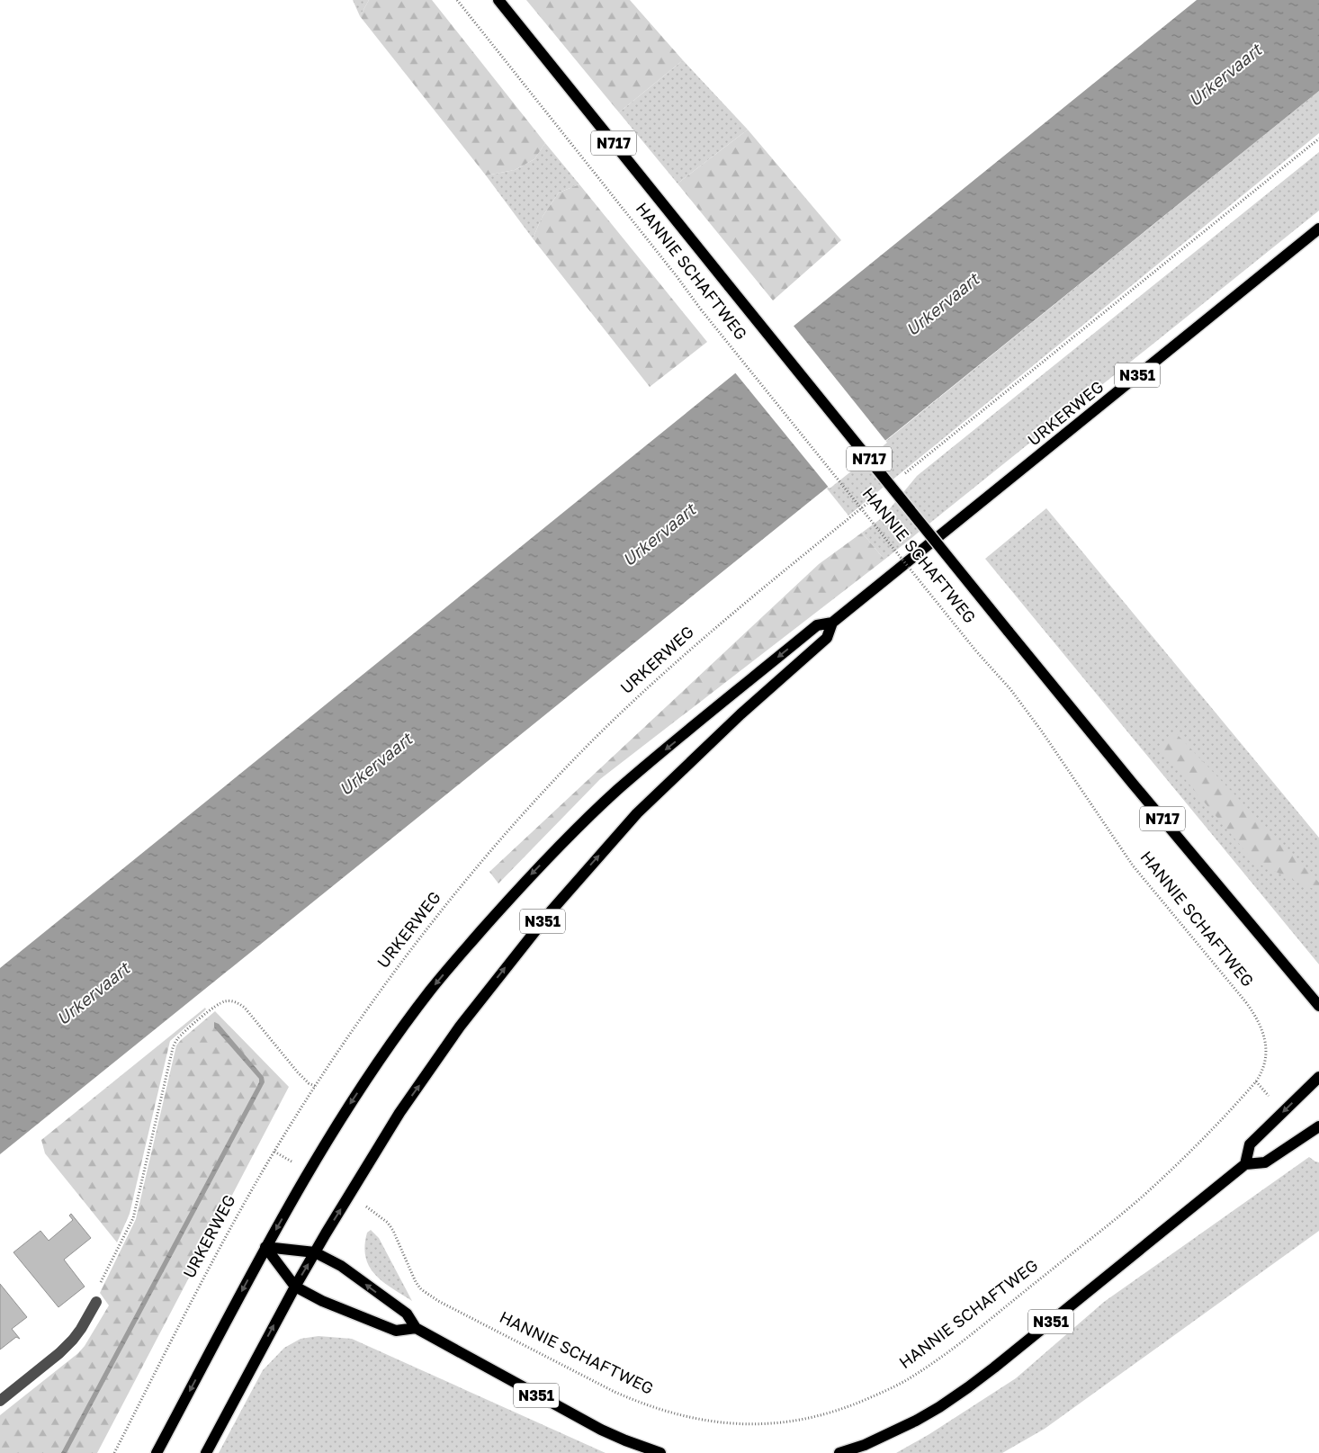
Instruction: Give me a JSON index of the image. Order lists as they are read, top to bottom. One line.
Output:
{"streets":{"main road":["N717","HANNIE SCHAFTWEG","N351","URKERWEG"]},"crossings":[["N351","URKERWEG"]],"water":["Urkervaart"]}
